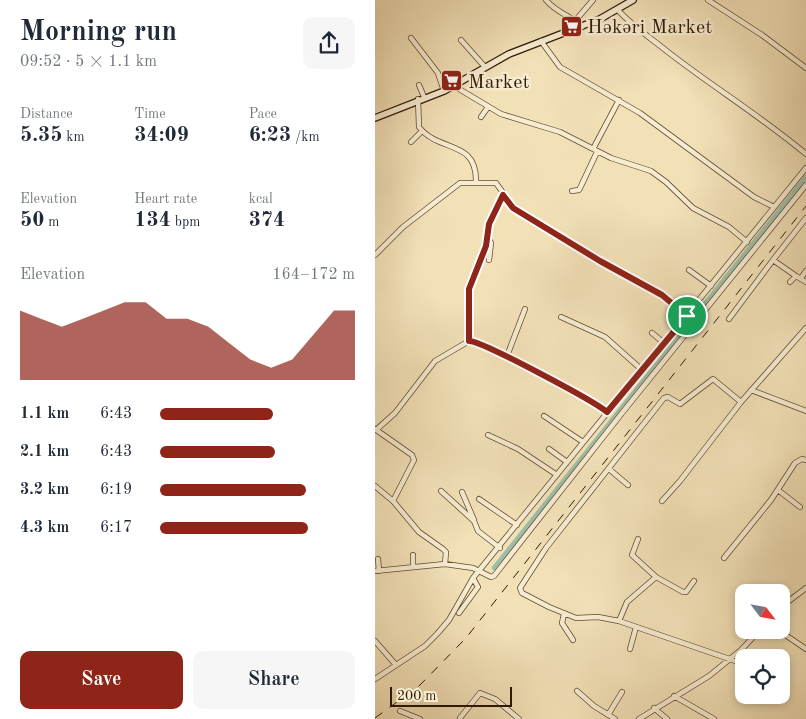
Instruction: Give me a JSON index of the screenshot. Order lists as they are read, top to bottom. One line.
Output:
{"places":{"supermarket":["Həkəri Market","Market"]},"scale_bar":"200 m","north":"bottom right","page":{"heading":["Morning run","09:52 · 5 × 1.1 km"],"stats":[["Distance","5.35 km"],["Time","34:09"],["Pace","6:23 /km"],["Elevation","50 m"],["Heart rate","134 bpm"],["kcal","374"]],"chart":["Elevation","164–172 m"],"list":[{"name":"1.1 km","note":"6:43"},{"name":"2.1 km","note":"6:43"},{"name":"3.2 km","note":"6:19"},{"name":"4.3 km","note":"6:17"}],"buttons":["Save","Share"],"scale":"200 m"}}
